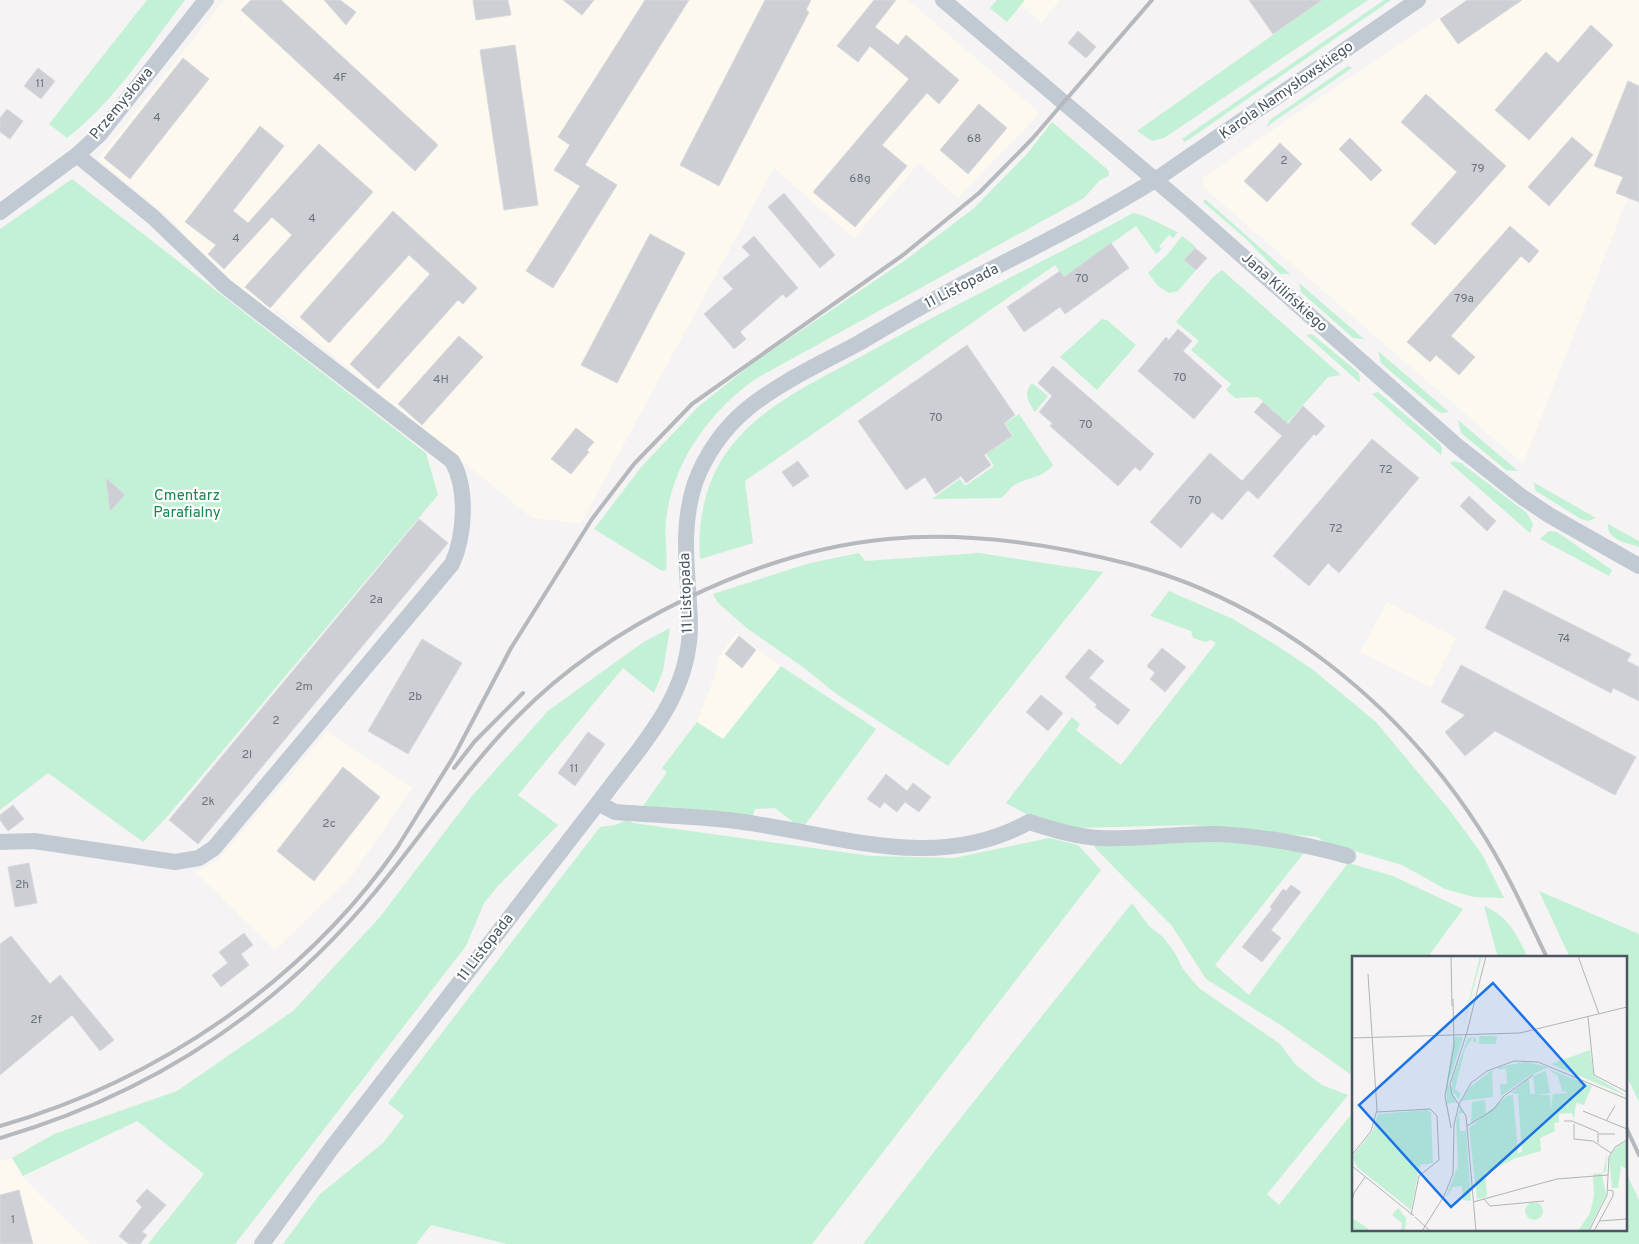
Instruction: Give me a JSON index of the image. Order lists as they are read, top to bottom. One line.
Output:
{"streets":{"street":["Karola Namysłowskiego","Przemysłowa","11 Listopada","Jana Kilińskiego"]},"crossings":[["Karola Namysłowskiego","11 Listopada"],["Karola Namysłowskiego","Jana Kilińskiego"],["11 Listopada","Jana Kilińskiego"]],"parks":["Cmentarz Parafialny"],"house_numbers":["4F","11","4","68","2","79","68g","4","4","70","79a","70","4H","70","70","72","70","72","2a","74","2m","2b","2","2l","11","2k","2c","2h","2f","1"]}
